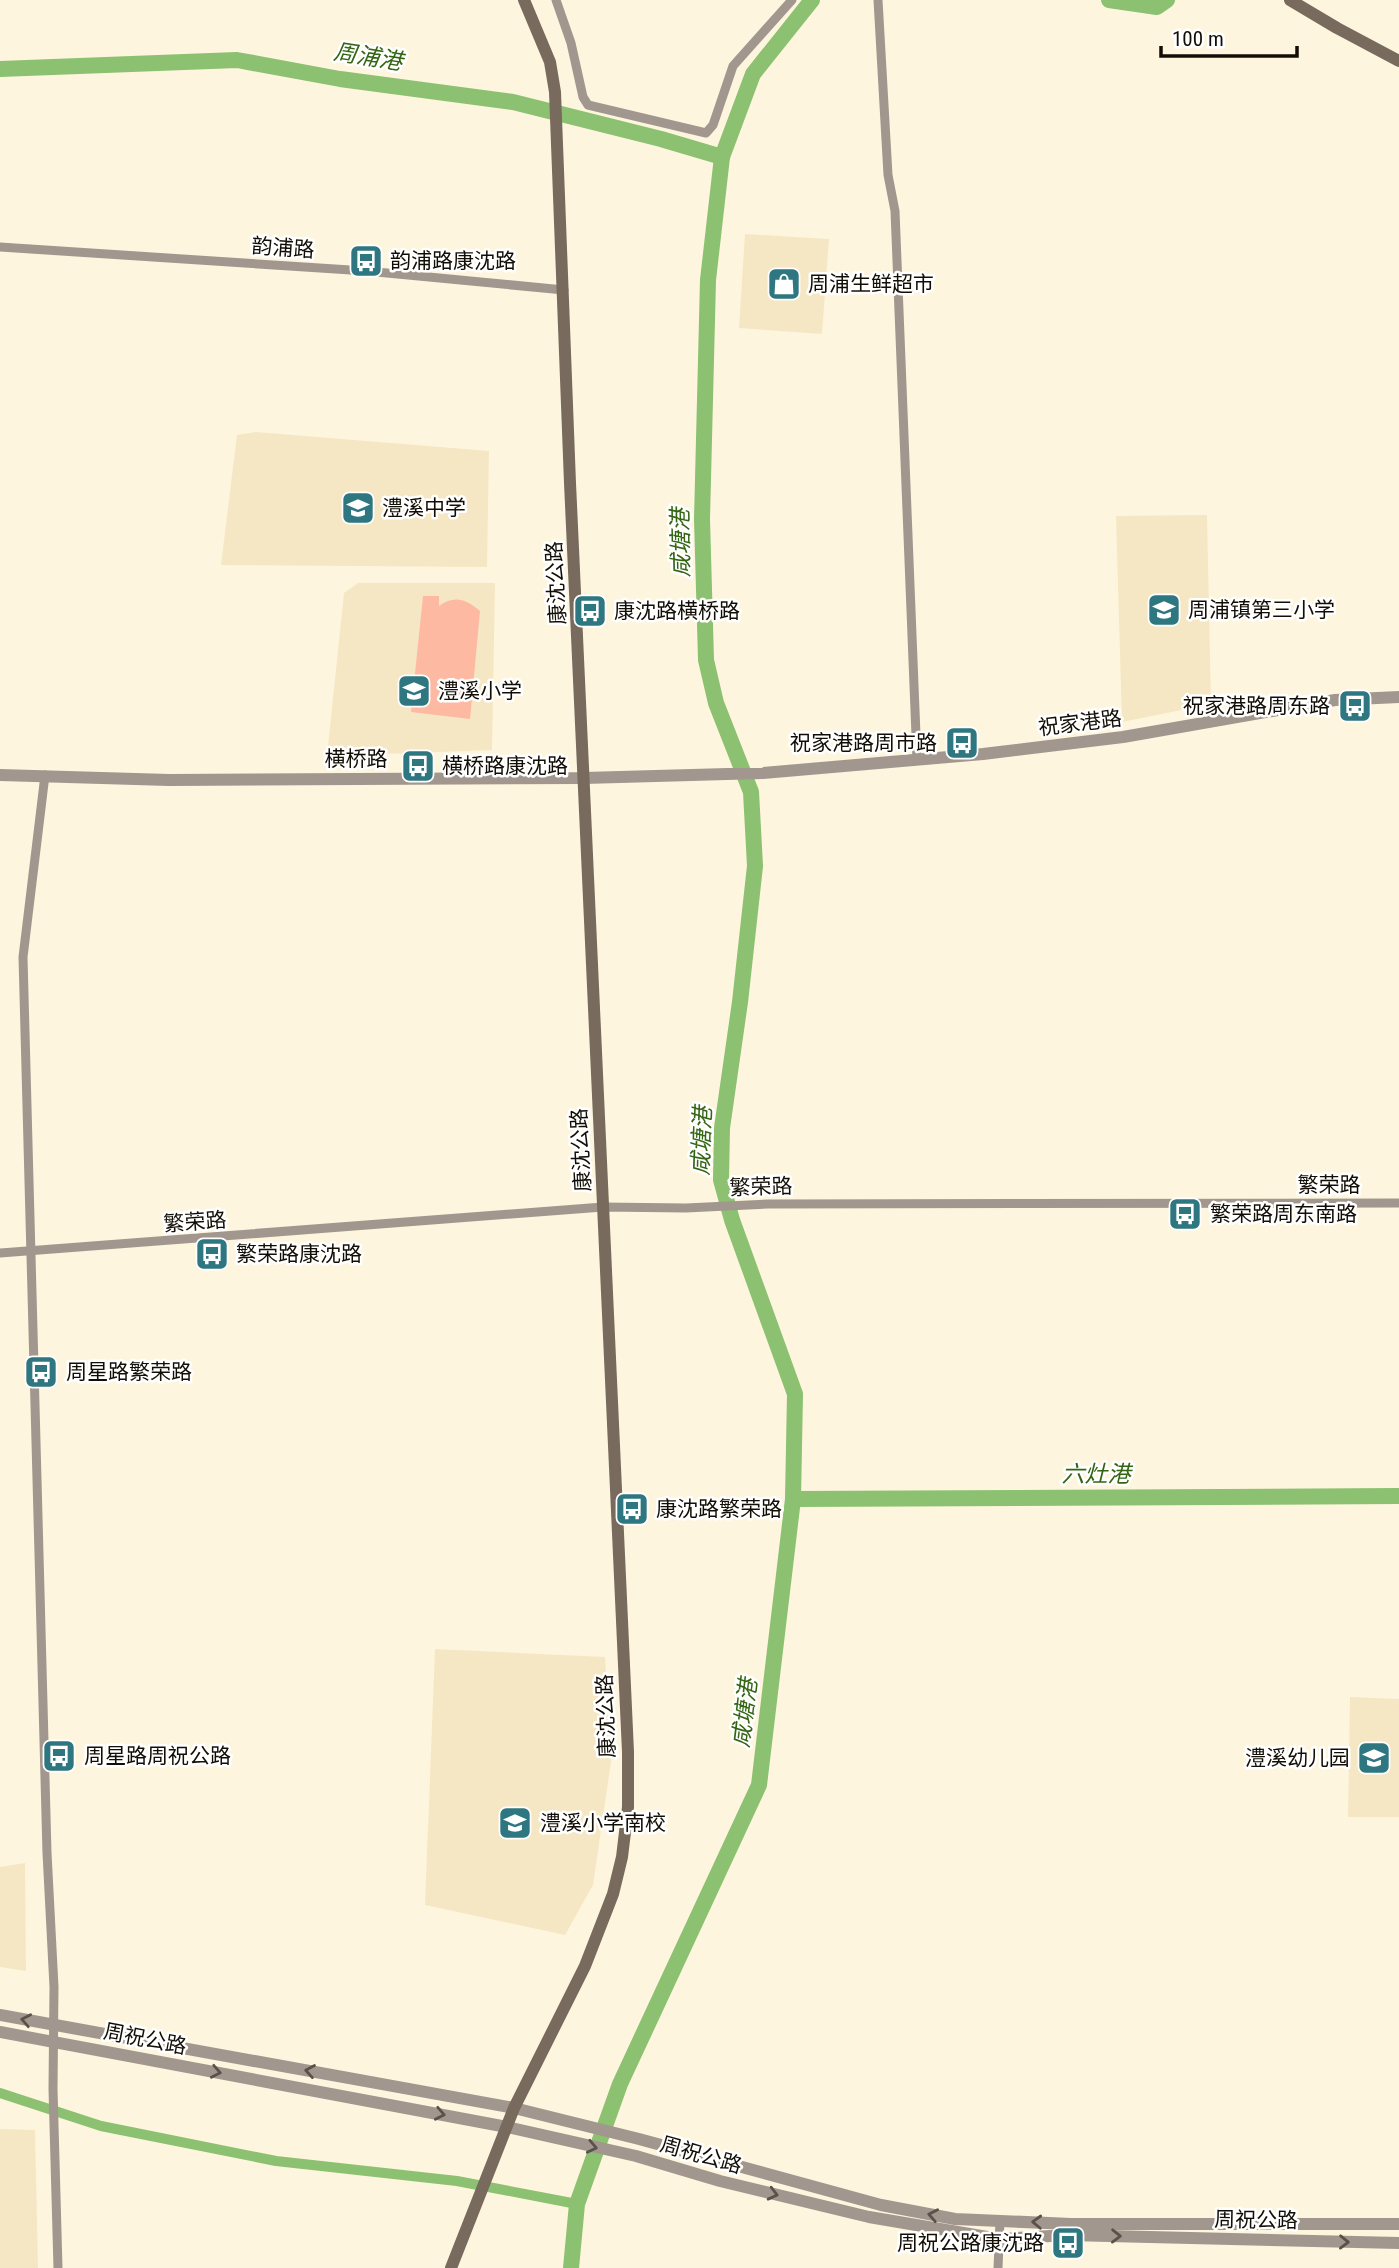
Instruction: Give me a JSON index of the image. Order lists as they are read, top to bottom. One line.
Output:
{"streets":{"main road":["康沈公路"],"street":["韵浦路","祝家港路","横桥路","繁荣路","周祝公路"]},"crossings":[["韵浦路","康沈公路"],["康沈公路","横桥路"],["康沈公路","繁荣路"],["康沈公路","周祝公路"],["祝家港路","横桥路"]],"water":["周浦港","咸塘港","六灶港"],"places":{"bus stop":["韵浦路康沈路","康沈路横桥路","祝家港路周东路","祝家港路周市路","横桥路康沈路","繁荣路周东南路","繁荣路康沈路","周星路繁荣路","康沈路繁荣路","周星路周祝公路","周祝公路康沈路"],"shop":["周浦生鲜超市"],"school or university":["澧溪中学","周浦镇第三小学","澧溪小学","澧溪幼儿园","澧溪小学南校"]},"scale_bar":"100 m"}
